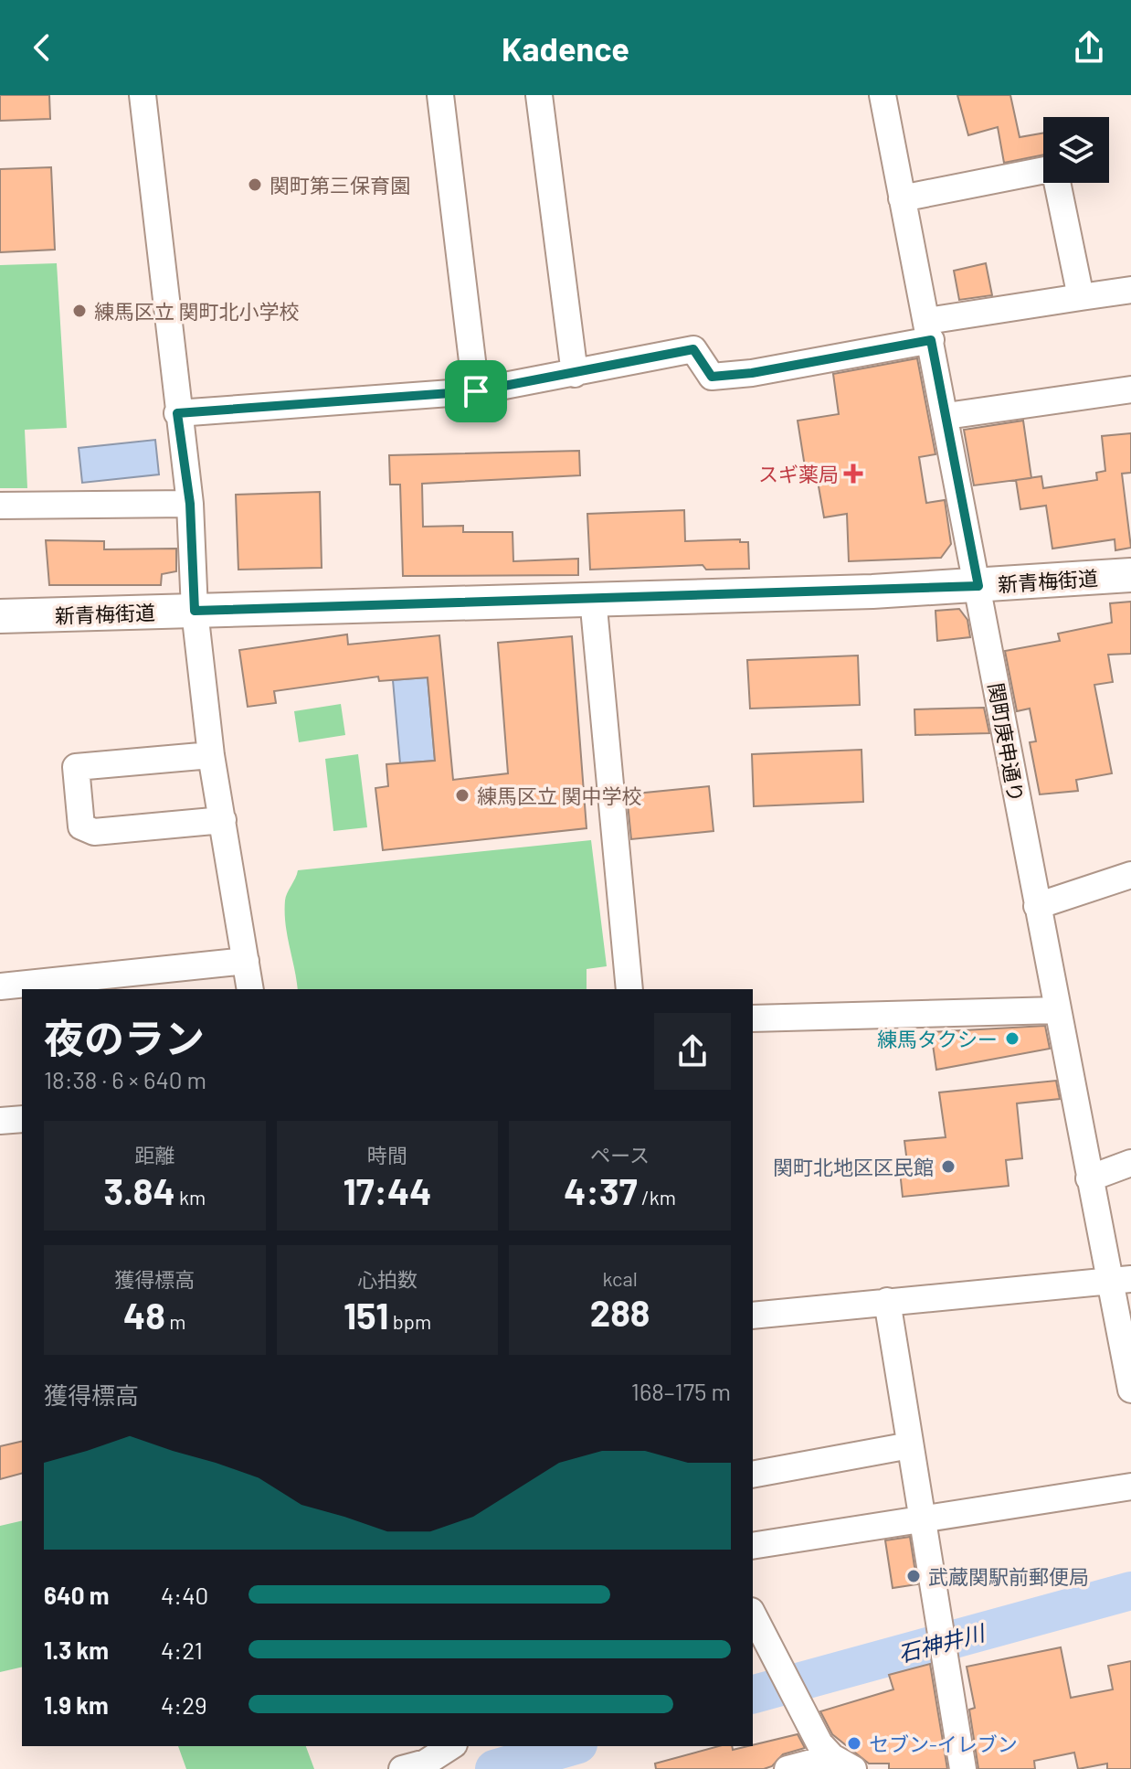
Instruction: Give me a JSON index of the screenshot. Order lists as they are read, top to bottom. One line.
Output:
{"streets":{"main road":["新青梅街道"],"street":["関町庚申通り"]},"crossings":[["新青梅街道","関町庚申通り"]],"water":["石神井川"],"places":{"other":["関町第三保育園","練馬区立 関町北小学校","練馬区立 関中学校","練馬タクシー","関町北地区区民館","武蔵関駅前郵便局","セブン-イレブン"],"health":["スギ薬局"]},"page":{"header":"Kadence","heading":["夜のラン","18:38 · 6 × 640 m"],"stats":[["距離","3.84 km"],["時間","17:44"],["ペース","4:37 /km"],["獲得標高","48 m"],["心拍数","151 bpm"],["kcal","288"]],"chart":["獲得標高","168–175 m"],"list":[{"name":"640 m","note":"4:40"},{"name":"1.3 km","note":"4:21"},{"name":"1.9 km","note":"4:29"}]}}
